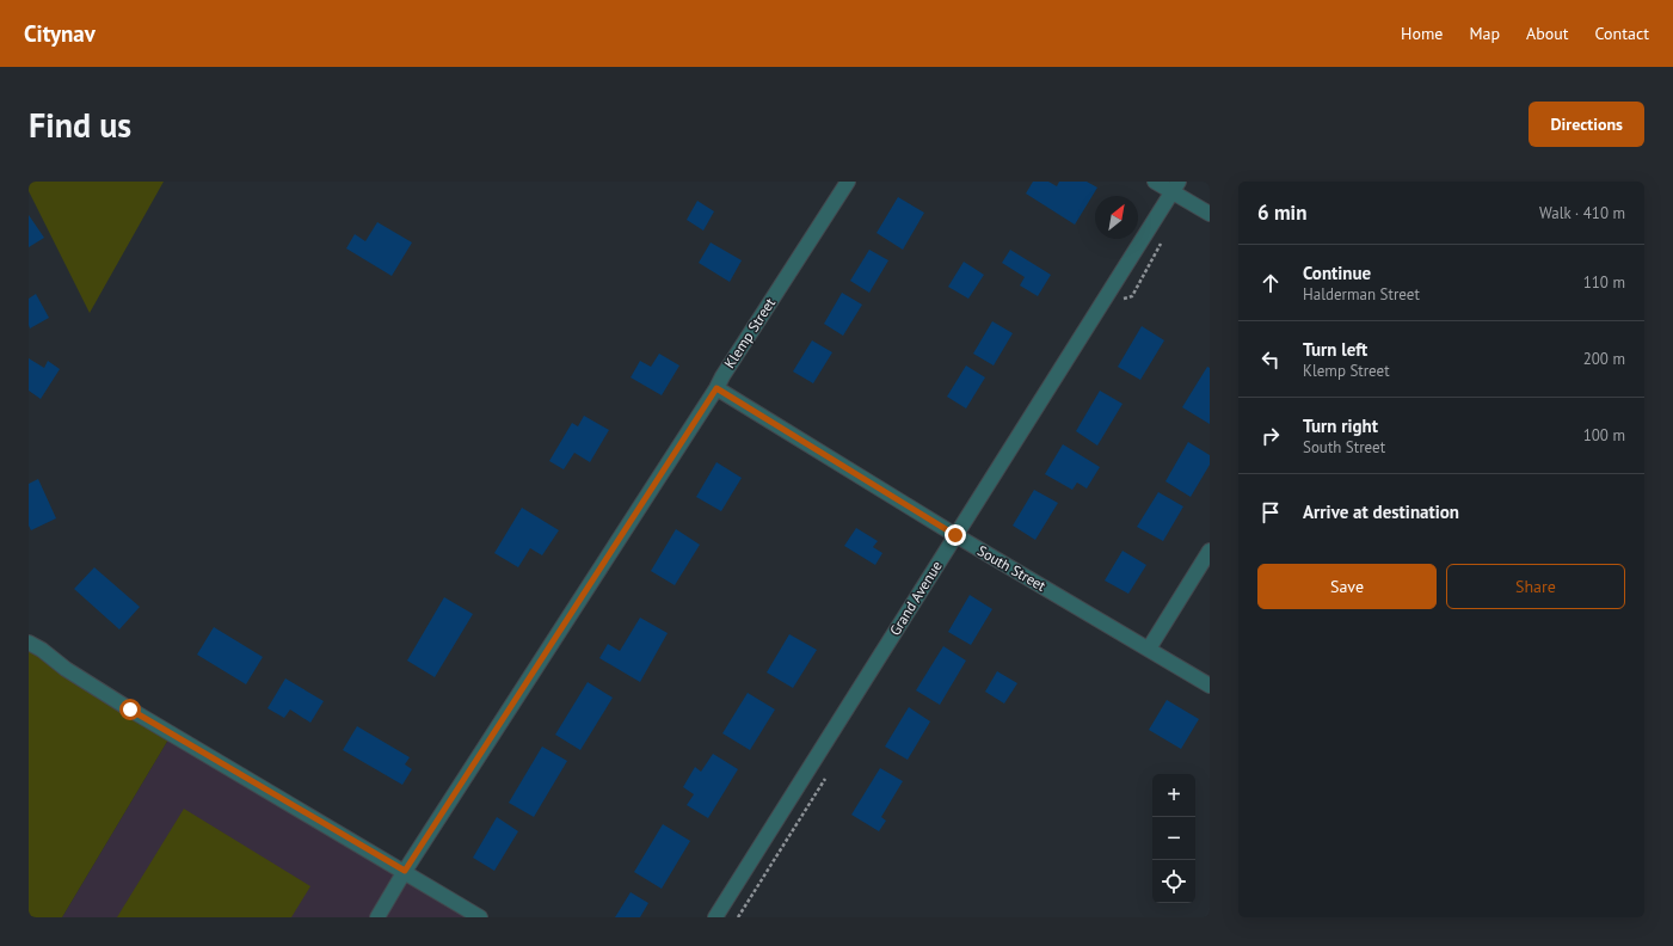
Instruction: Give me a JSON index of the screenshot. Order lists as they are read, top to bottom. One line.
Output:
{"streets":{"street":["Klemp Street","South Street","Grand Avenue"]},"crossings":[["Klemp Street","South Street"],["South Street","Grand Avenue"]],"north":"top right","page":{"header":"Citynav","nav":["Home","Map","About","Contact"],"buttons":["Directions",["Save","Share"]],"title":"Find us","heading":["6 min","Walk · 410 m"],"list":[["Continue","Halderman Street","110 m"],["Turn left","Klemp Street","200 m"],["Turn right","South Street","100 m"],"Arrive at destination"],"map_buttons":["+","−"]}}
